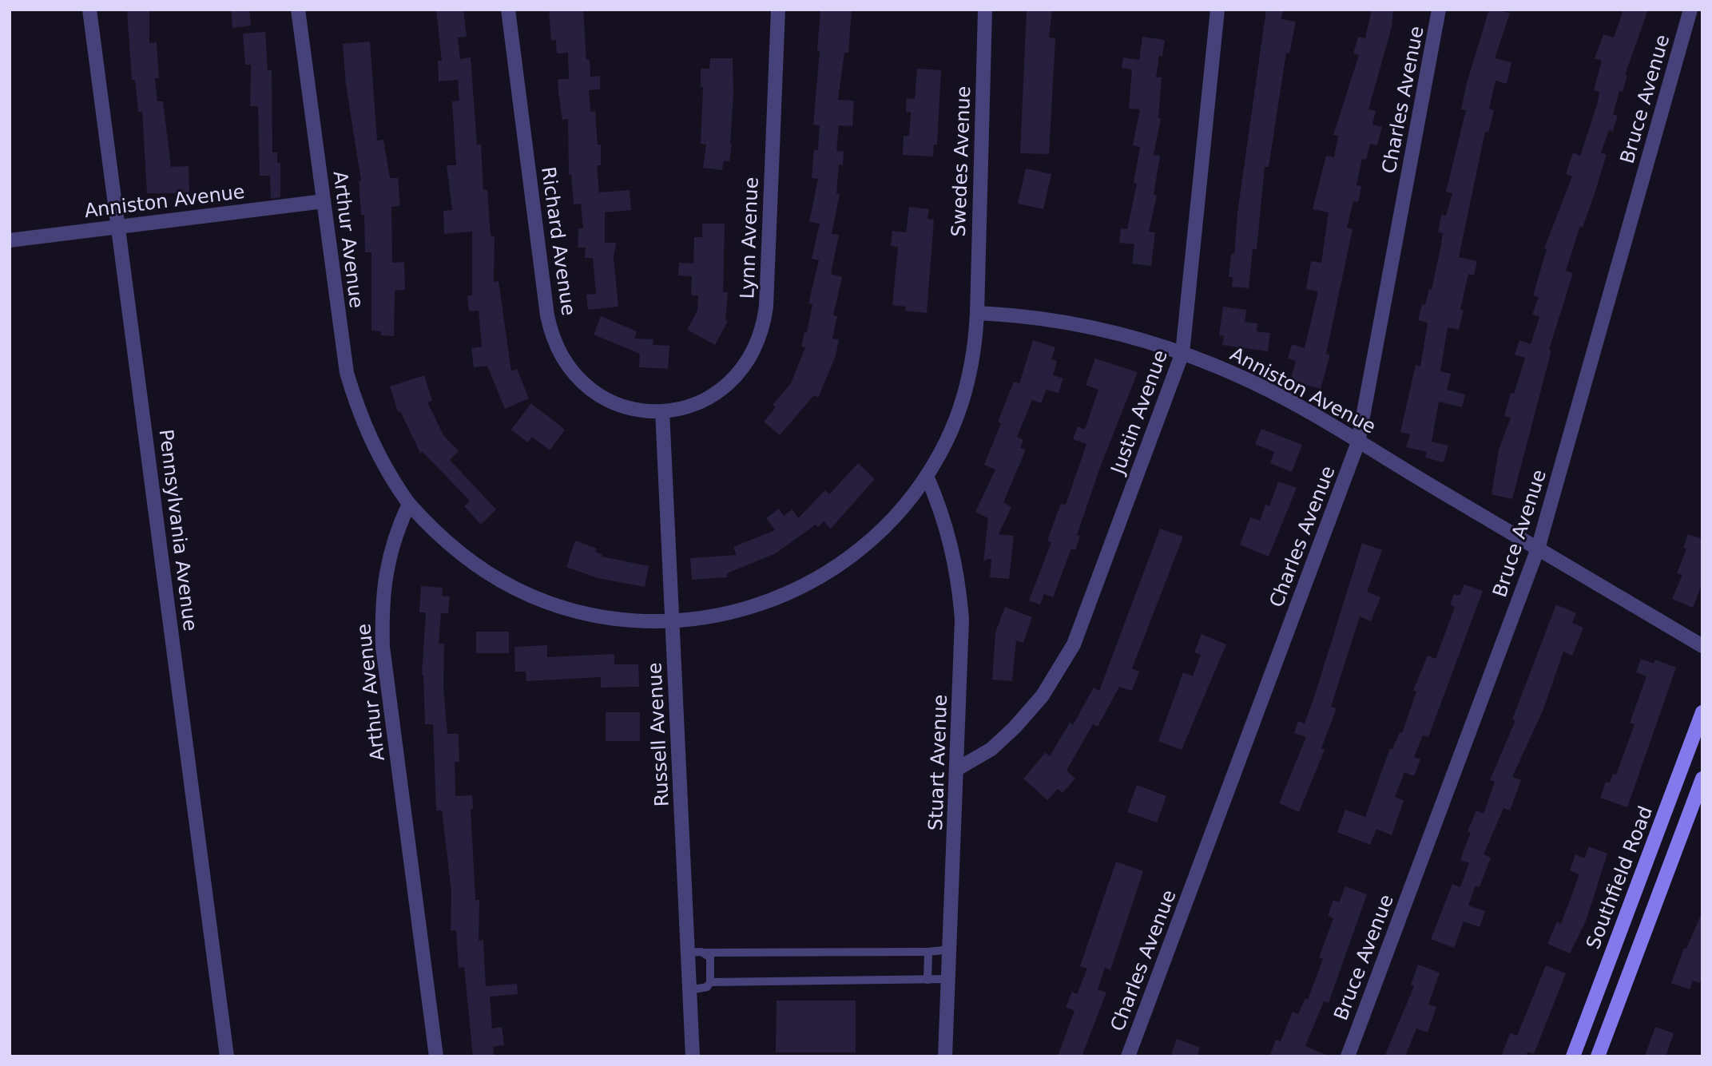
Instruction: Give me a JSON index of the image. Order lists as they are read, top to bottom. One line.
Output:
{"streets":{"main road":["Southfield Road"],"street":["Bruce Avenue","Charles Avenue","Swedes Avenue","Anniston Avenue","Lynn Avenue","Arthur Avenue","Richard Avenue","Justin Avenue","Pennsylvania Avenue","Russell Avenue","Stuart Avenue"]},"crossings":[["Bruce Avenue","Anniston Avenue"],["Charles Avenue","Anniston Avenue"],["Swedes Avenue","Anniston Avenue"],["Anniston Avenue","Arthur Avenue"],["Anniston Avenue","Justin Avenue"],["Anniston Avenue","Pennsylvania Avenue"],["Lynn Avenue","Richard Avenue"],["Lynn Avenue","Russell Avenue"],["Richard Avenue","Russell Avenue"],["Justin Avenue","Stuart Avenue"]]}
